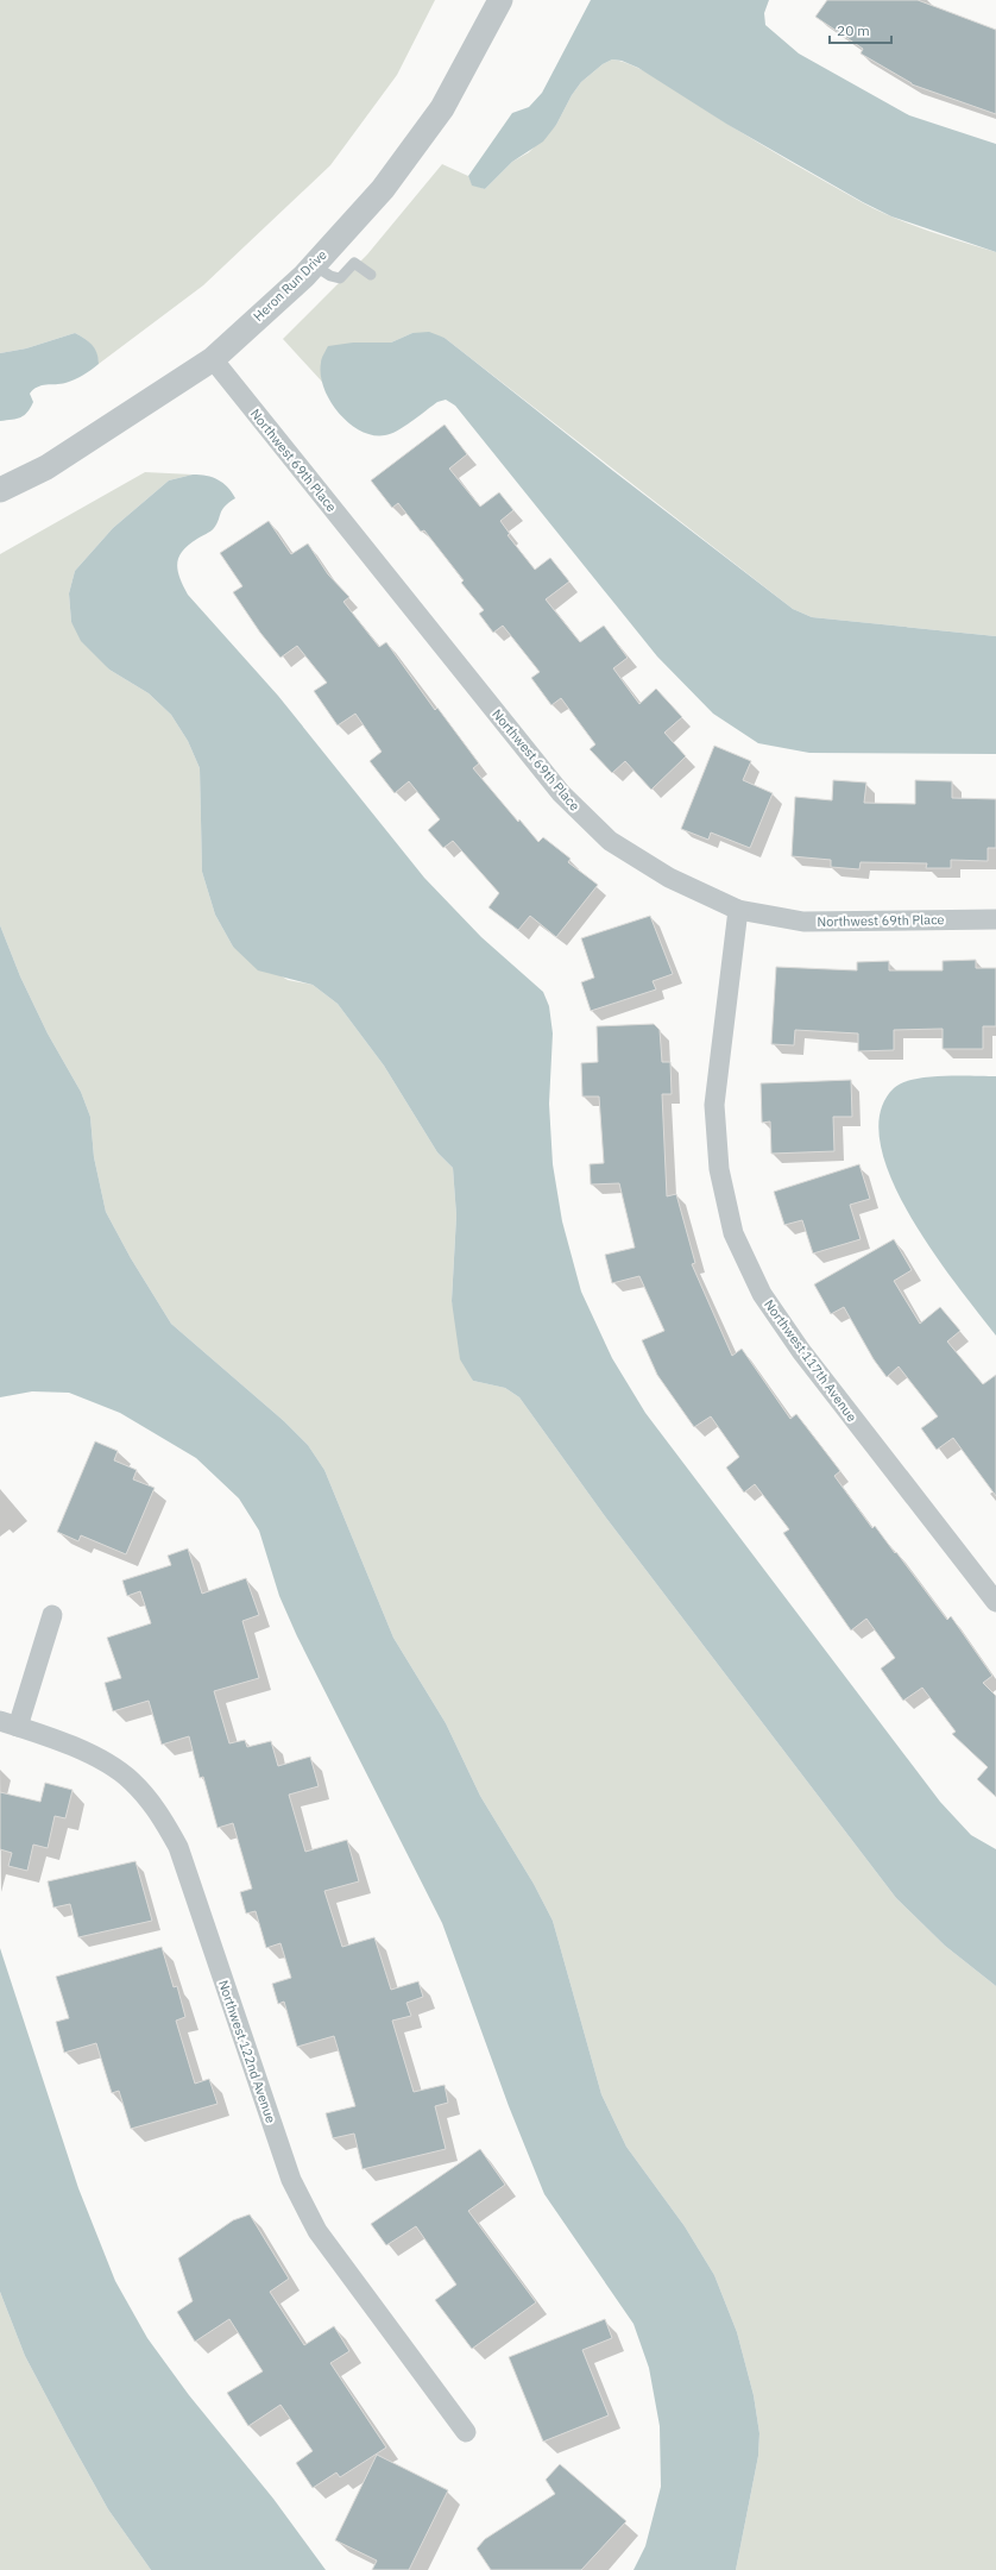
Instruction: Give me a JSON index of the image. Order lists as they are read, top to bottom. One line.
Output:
{"streets":{"street":["Heron Run Drive","Northwest 69th Place","Northwest 117th Avenue","Northwest 122nd Avenue"]},"crossings":[["Heron Run Drive","Northwest 69th Place"],["Northwest 69th Place","Northwest 117th Avenue"]],"scale_bar":"20 m"}
